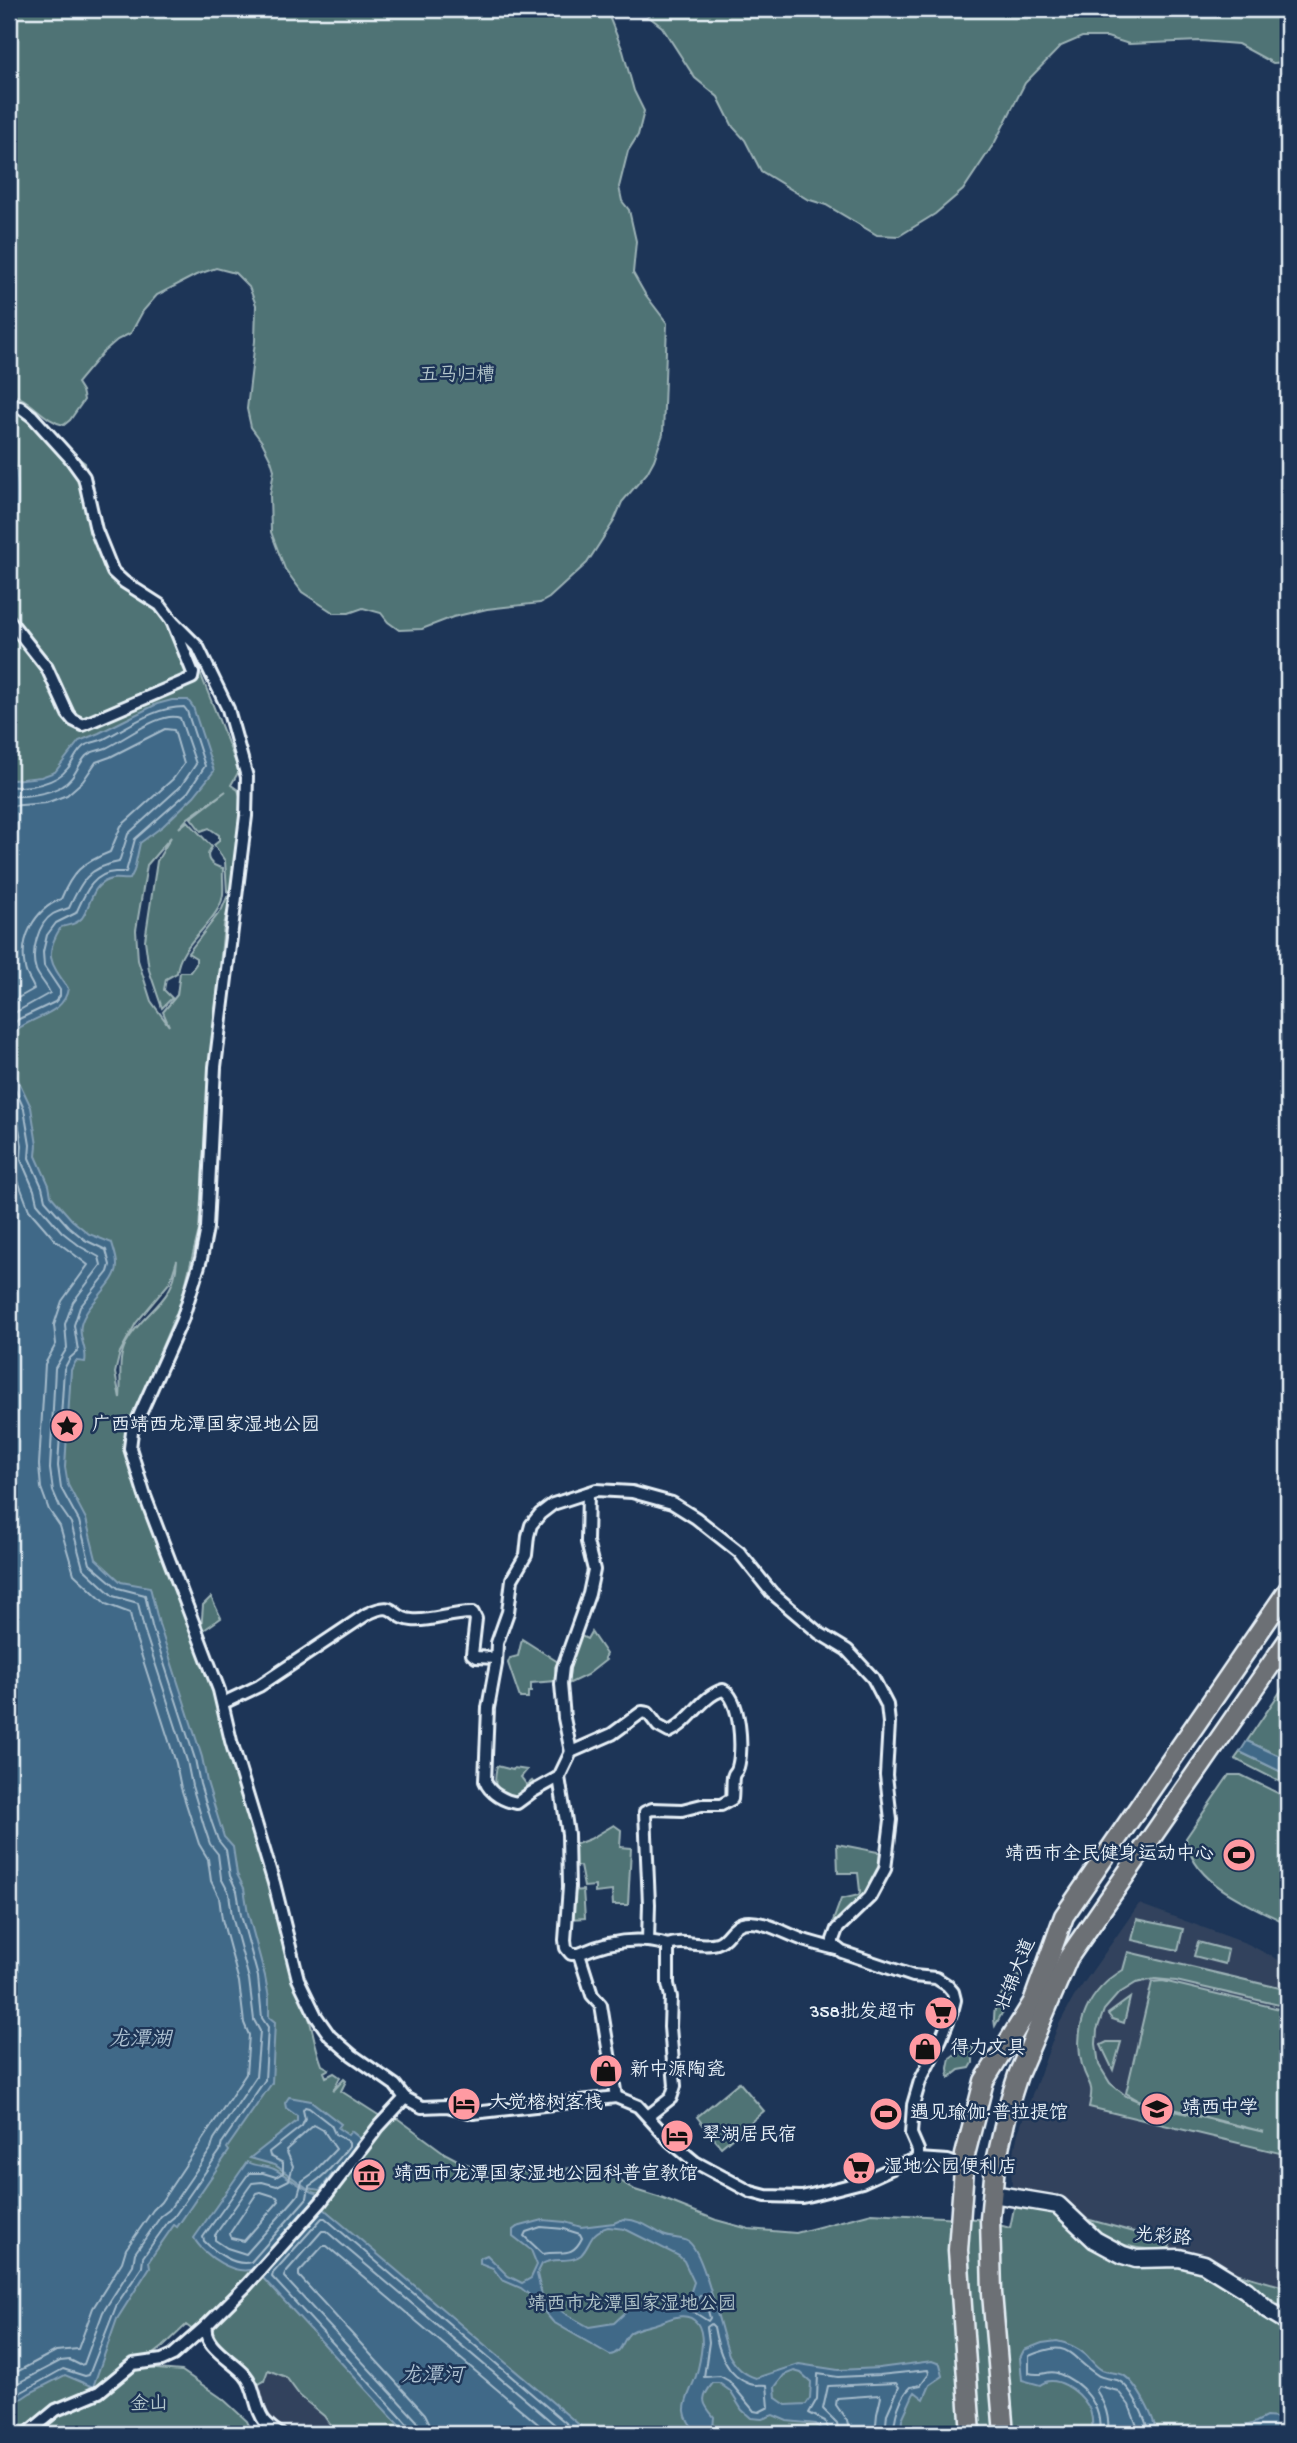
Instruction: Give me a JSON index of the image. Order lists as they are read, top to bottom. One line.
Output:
{"streets":{"main road":["壮锦大道"],"street":["光彩路"]},"crossings":[["壮锦大道","光彩路"]],"water":["龙潭湖","龙潭河"],"parks":["五马归槽","靖西市龙潭国家湿地公园","金山"],"places":{"place":["广西靖西龙潭国家湿地公园"],"sports":["靖西市全民健身运动中心","遇见瑜伽·普拉提馆"],"supermarket":["358批发超市","湿地公园便利店"],"shop":["得力文具","新中源陶瓷"],"hotel":["大觉榕树客栈","翠湖居民宿"],"school or university":["靖西中学"],"museum":["靖西市龙潭国家湿地公园科普宣教馆"]}}
